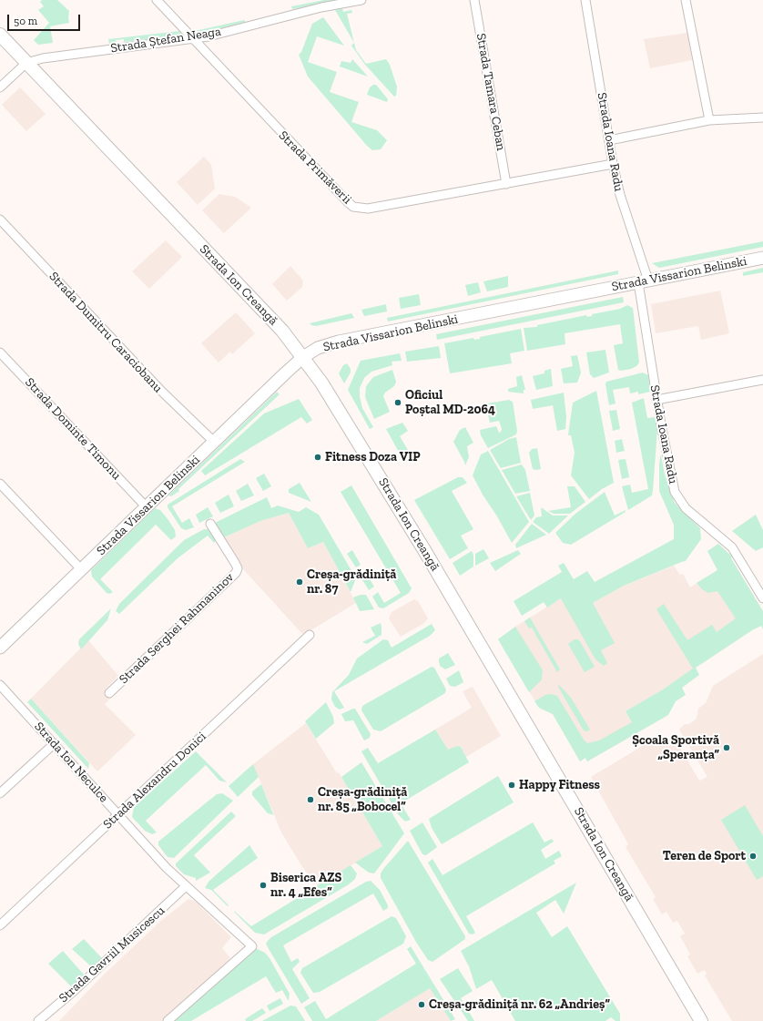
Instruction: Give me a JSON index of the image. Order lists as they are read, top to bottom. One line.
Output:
{"streets":{"main road":["Strada Vissarion Belinski","Strada Ion Creangă"],"street":["Strada Ștefan Neaga","Strada Tamara Ceban","Strada Ioana Radu","Strada Primăverii","Strada Dumitru Caraciobanu","Strada Dominte Timonu","Strada Serghei Rahmaninov","Strada Ion Neculce","Strada Alexandru Donici","Strada Gavriil Musicescu"]},"crossings":[["Strada Ștefan Neaga","Strada Primăverii"],["Strada Ștefan Neaga","Strada Ion Creangă"],["Strada Tamara Ceban","Strada Primăverii"],["Strada Ioana Radu","Strada Primăverii"],["Strada Ioana Radu","Strada Vissarion Belinski"],["Strada Vissarion Belinski","Strada Ion Creangă"],["Strada Vissarion Belinski","Strada Dumitru Caraciobanu"],["Strada Vissarion Belinski","Strada Dominte Timonu"],["Strada Ion Neculce","Strada Alexandru Donici"],["Strada Ion Neculce","Strada Gavriil Musicescu"]],"places":["Oficiul Poștal MD-2064","Fitness Doza VIP","Creșa-grădiniță nr. 87","Școala Sportivă „Speranța”","Happy Fitness","Creșa-grădiniță nr. 85 „Bobocel”","Teren de Sport","Biserica AZS nr. 4 „Efes”","Creșa-grădiniță nr. 62 „Andrieș”"],"scale_bar":"50 m"}
